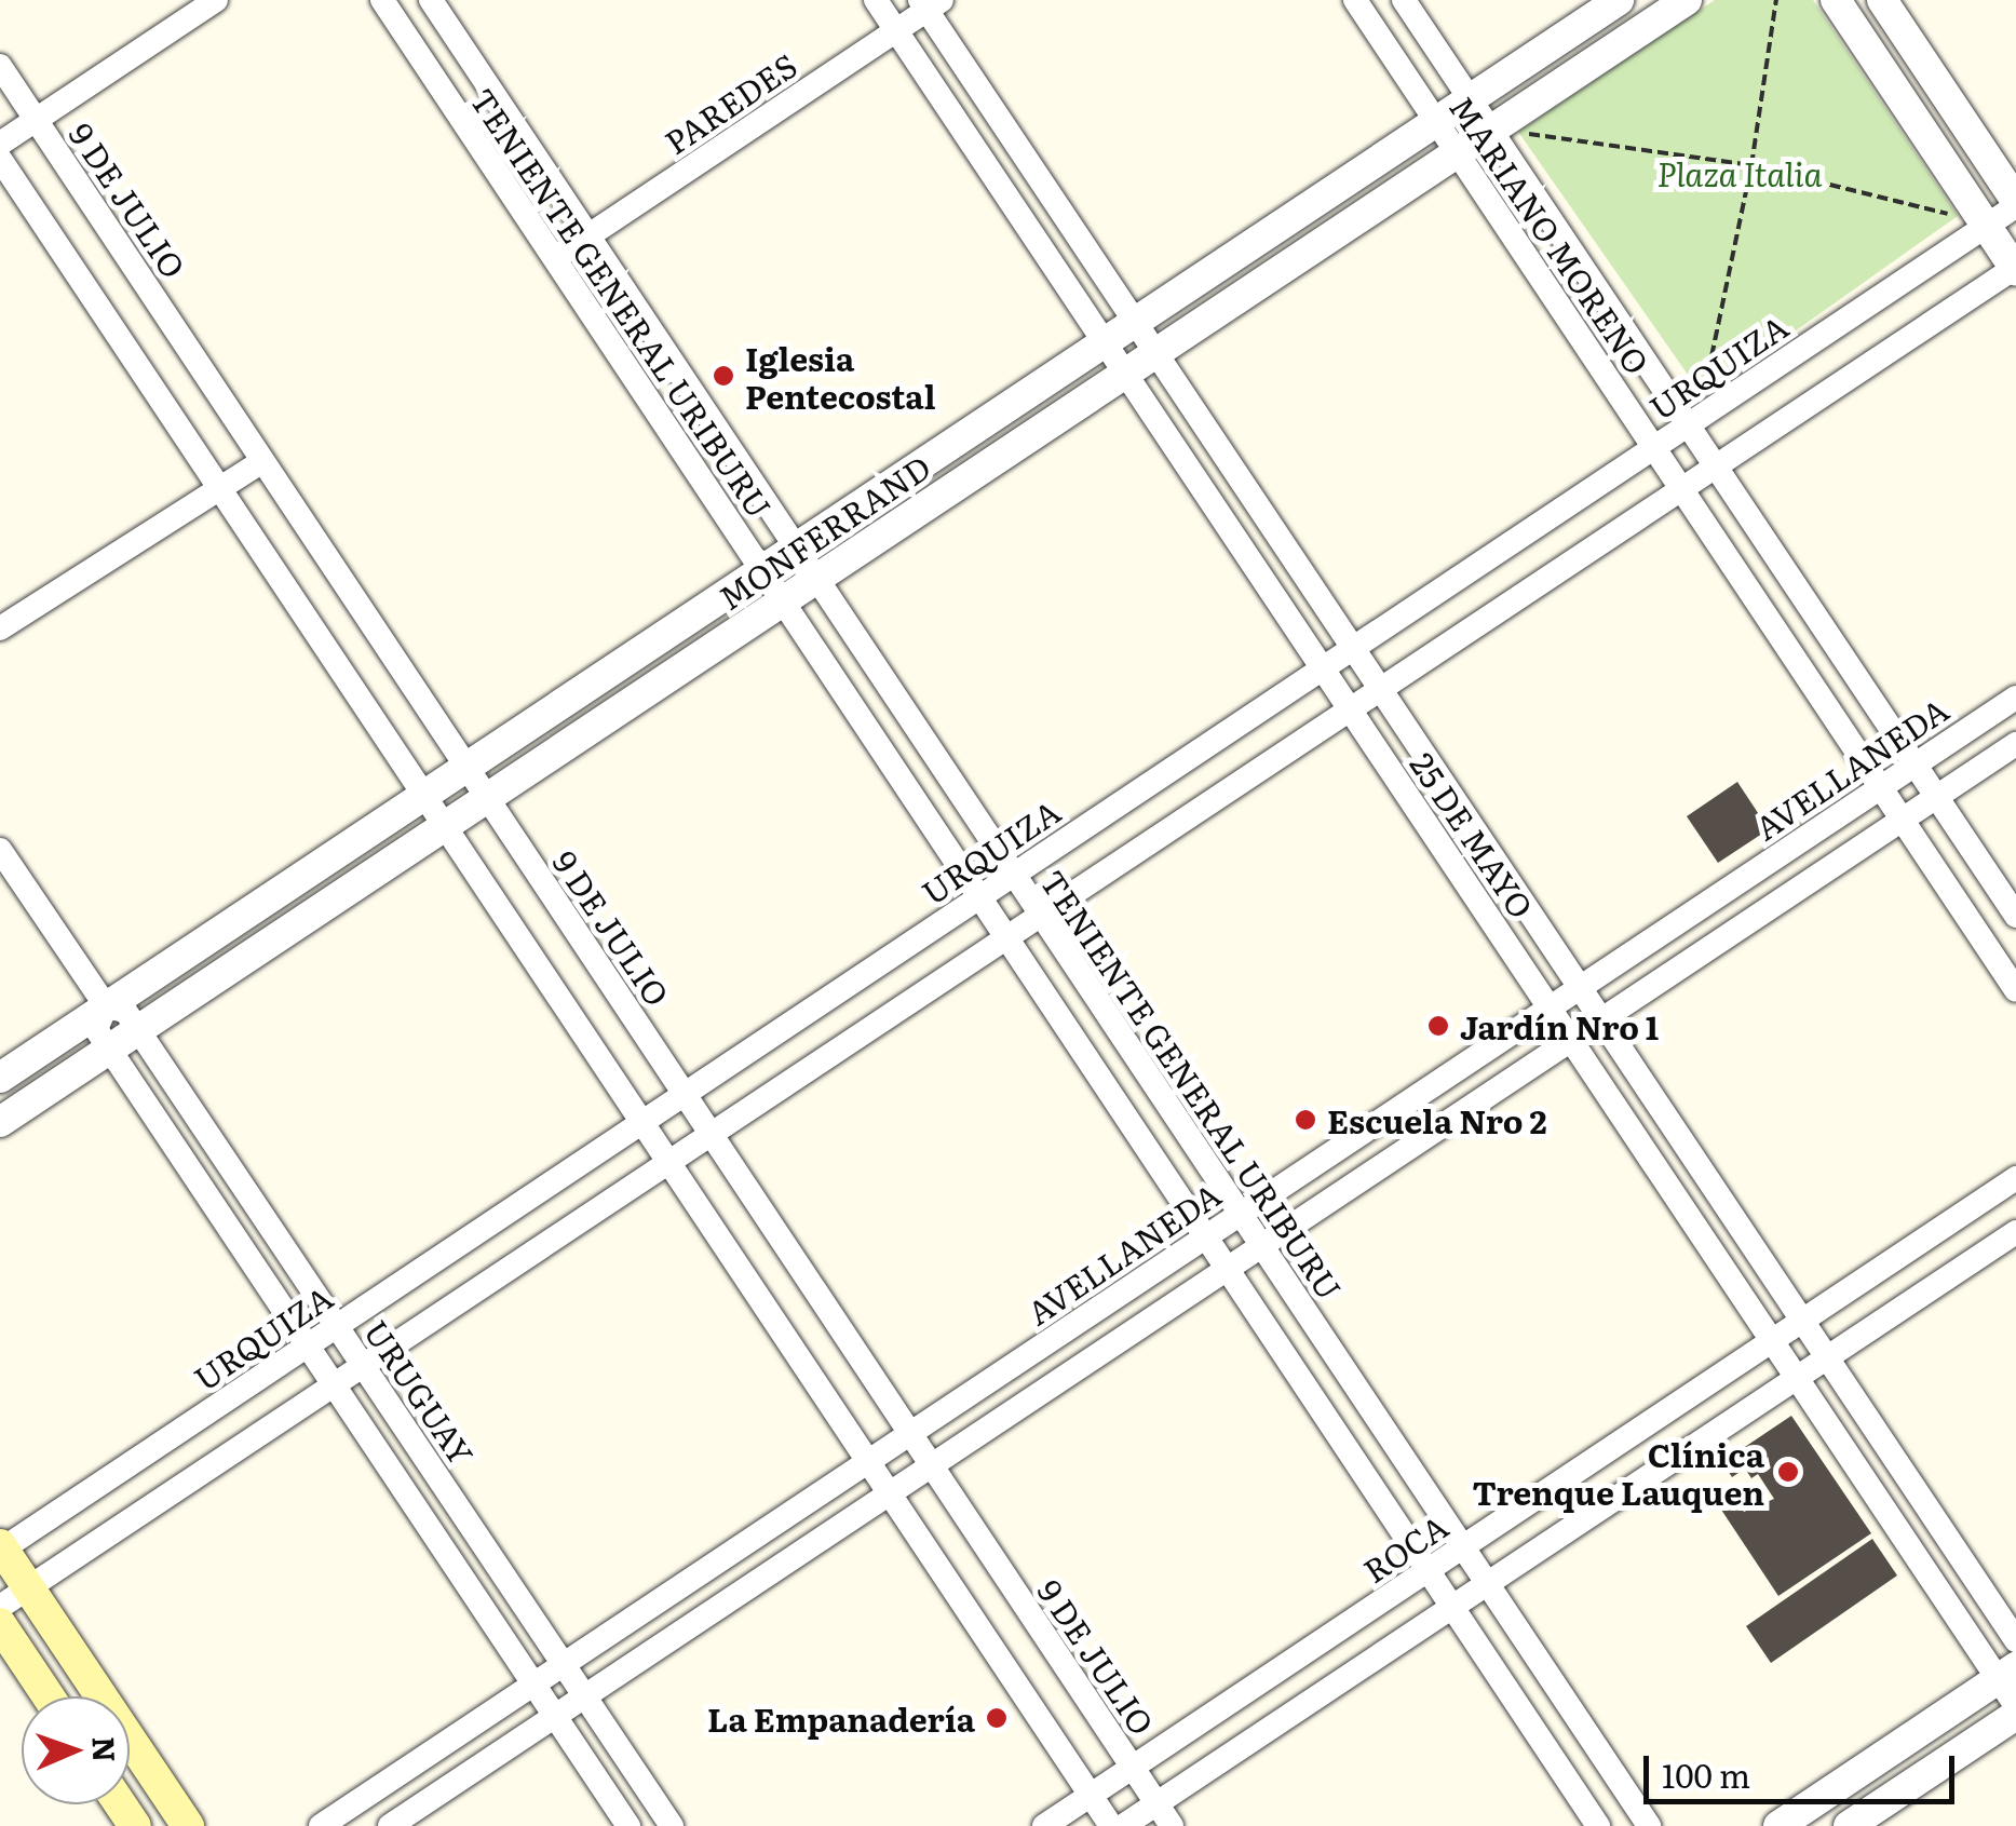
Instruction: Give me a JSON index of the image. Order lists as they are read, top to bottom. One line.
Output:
{"streets":{"street":["PAREDES","9 DE JULIO","MARIANO MORENO","TENIENTE GENERAL URIBURU","URQUIZA","MONFERRAND","AVELLANEDA","25 DE MAYO","URUGUAY","ROCA"]},"crossings":[["PAREDES","TENIENTE GENERAL URIBURU"],["PAREDES","25 DE MAYO"],["9 DE JULIO","URQUIZA"],["9 DE JULIO","MONFERRAND"],["9 DE JULIO","AVELLANEDA"],["9 DE JULIO","ROCA"],["MARIANO MORENO","URQUIZA"],["MARIANO MORENO","MONFERRAND"],["MARIANO MORENO","AVELLANEDA"],["TENIENTE GENERAL URIBURU","URQUIZA"],["TENIENTE GENERAL URIBURU","MONFERRAND"],["TENIENTE GENERAL URIBURU","AVELLANEDA"],["TENIENTE GENERAL URIBURU","ROCA"],["URQUIZA","25 DE MAYO"],["URQUIZA","URUGUAY"],["MONFERRAND","25 DE MAYO"],["MONFERRAND","URUGUAY"],["AVELLANEDA","25 DE MAYO"],["AVELLANEDA","URUGUAY"],["25 DE MAYO","ROCA"]],"parks":["Plaza Italia"],"places":["Iglesia Pentecostal","Jardín Nro 1","Escuela Nro 2","Clínica Trenque Lauquen","La Empanadería"],"scale_bar":"100 m","north":"right"}
